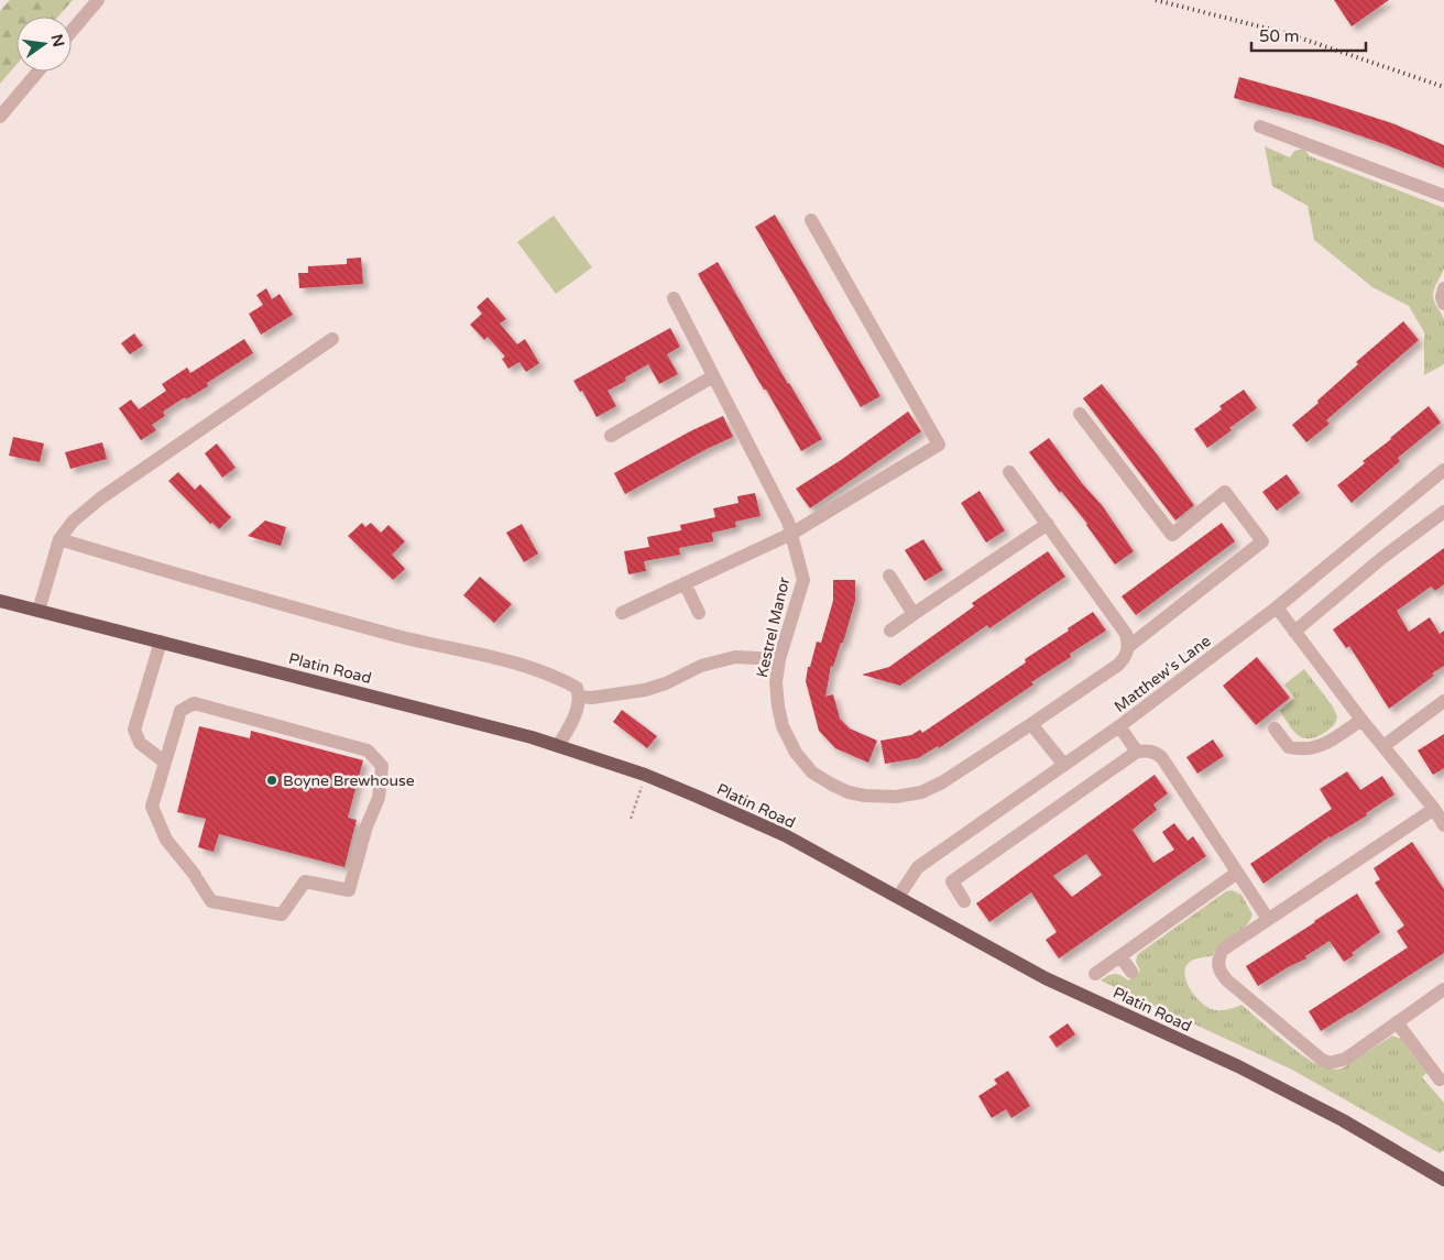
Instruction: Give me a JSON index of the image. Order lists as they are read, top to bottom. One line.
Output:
{"streets":{"main road":["Platin Road"],"street":["Kestrel Manor","Matthew's Lane"]},"crossings":[["Platin Road","Matthew's Lane"]],"places":["Boyne Brewhouse"],"scale_bar":"50 m","north":"right"}
